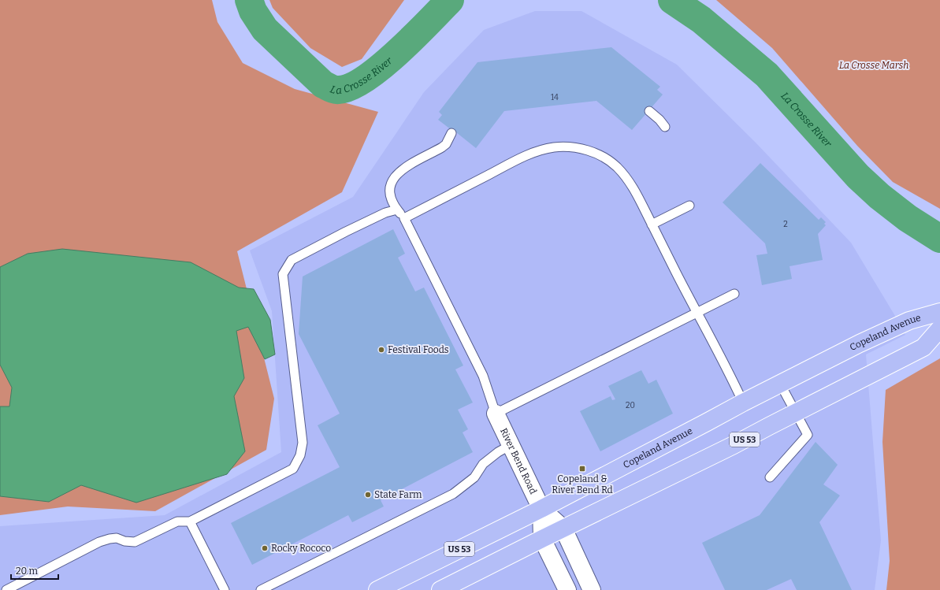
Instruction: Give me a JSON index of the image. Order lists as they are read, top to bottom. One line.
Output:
{"streets":{"highway":["Copeland Avenue","US 53"],"street":["River Bend Road"]},"crossings":[["Copeland Avenue","River Bend Road"],["US 53","River Bend Road"]],"water":["La Crosse River"],"parks":["La Crosse Marsh"],"places":{"other":["Festival Foods","State Farm","Rocky Rococo"],"transit":["Copeland & River Bend Rd"]},"house_numbers":["14","2","20"],"scale_bar":"20 m"}
